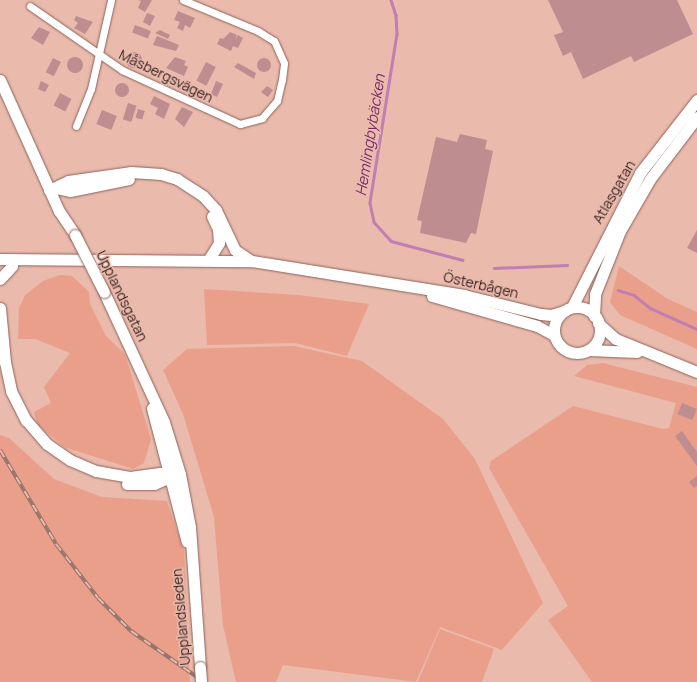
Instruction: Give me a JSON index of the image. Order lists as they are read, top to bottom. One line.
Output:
{"streets":{"main road":["Atlasgatan","Österbågen","Upplandsgatan","Upplandsleden"],"street":["Måsbergsvägen"]},"crossings":[["Atlasgatan","Österbågen"],["Upplandsgatan","Upplandsleden"]],"water":["Hemlingbybäcken"]}
